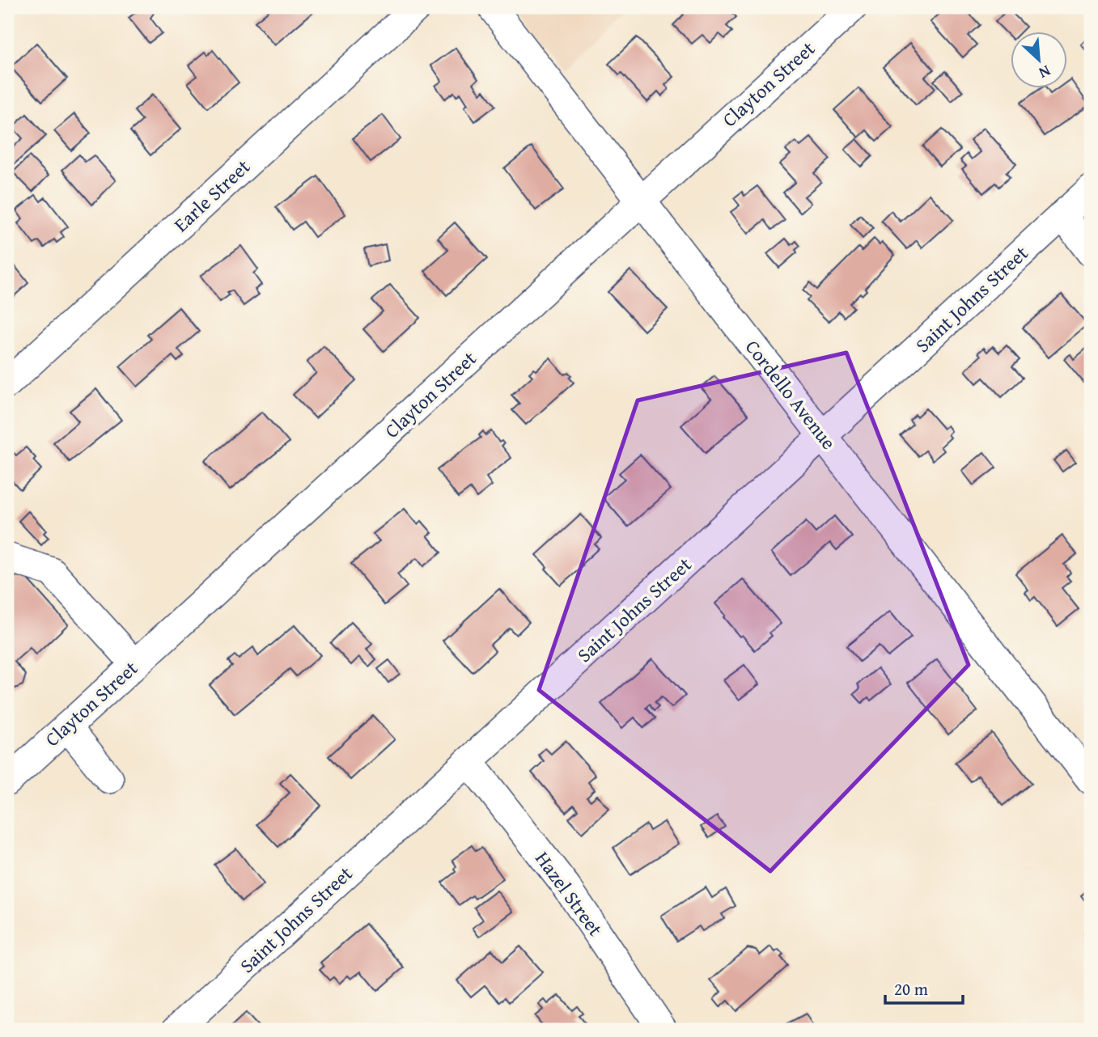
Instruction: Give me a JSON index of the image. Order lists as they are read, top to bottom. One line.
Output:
{"streets":{"street":["Clayton Street","Earle Street","Saint Johns Street","Cordello Avenue","Hazel Street"]},"crossings":[["Clayton Street","Cordello Avenue"],["Saint Johns Street","Cordello Avenue"],["Saint Johns Street","Hazel Street"]],"scale_bar":"20 m","north":"bottom right"}
